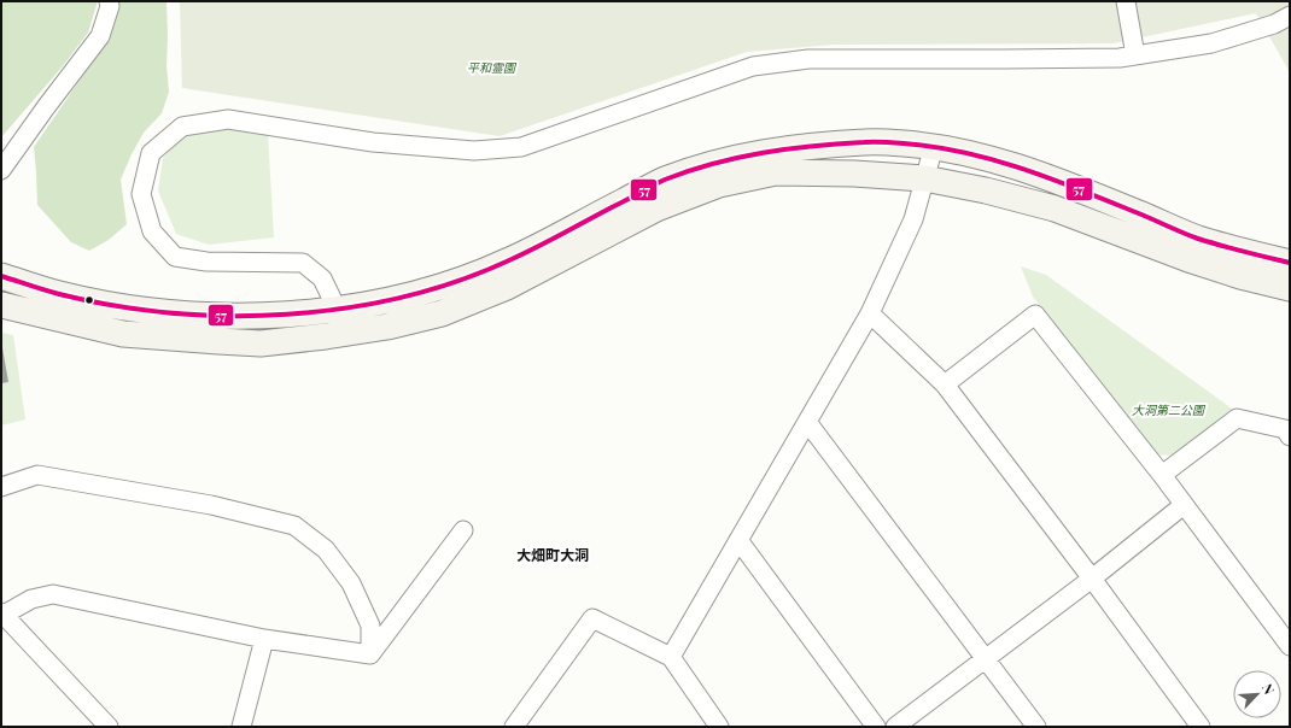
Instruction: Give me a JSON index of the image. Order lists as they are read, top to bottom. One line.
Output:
{"districts":["大畑町大洞"],"parks":["平和霊園","大洞第二公園"],"lines":["transit line 57"],"north":"top right"}
